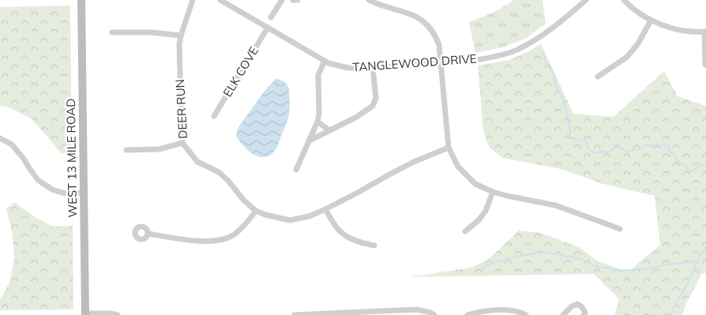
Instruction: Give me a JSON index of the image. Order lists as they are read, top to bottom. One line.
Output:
{"streets":{"street":["TANGLEWOOD DRIVE","ELK COVE","DEER RUN","WEST 13 MILE ROAD"]},"crossings":[["TANGLEWOOD DRIVE","ELK COVE"]]}
